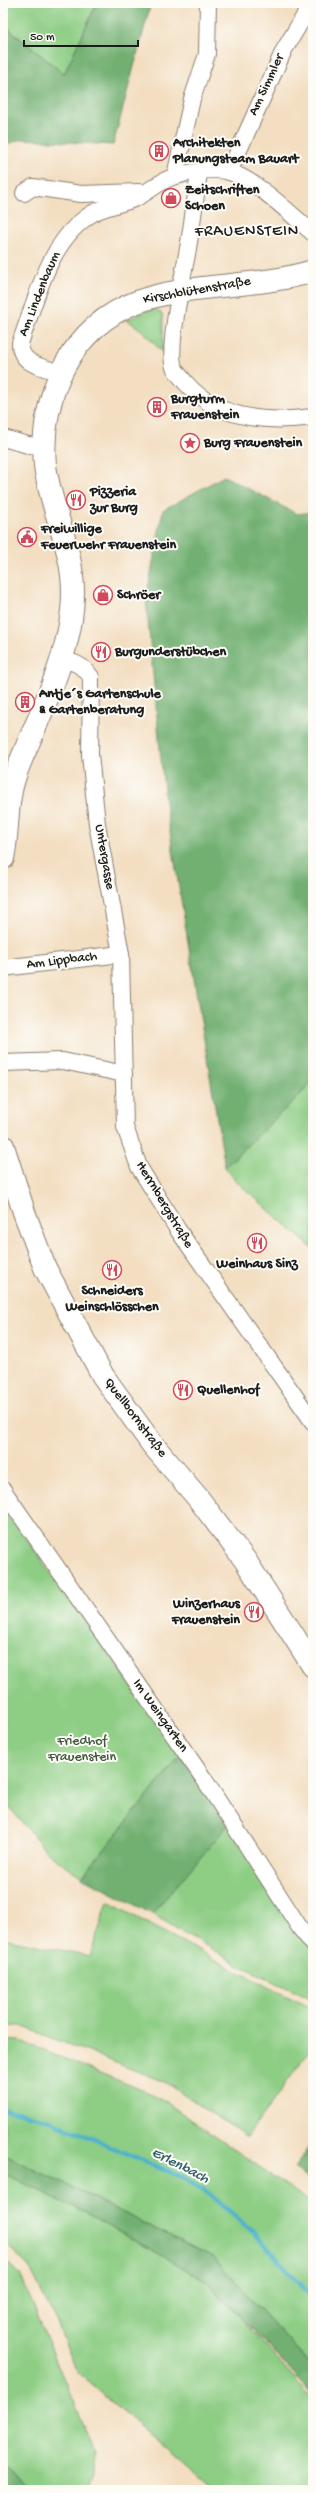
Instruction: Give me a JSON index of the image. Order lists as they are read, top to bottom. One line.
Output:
{"streets":{"main road":["Kirschblütenstraße","Quellbornstraße"],"street":["Am Simmler","Am Lindenbaum","Untergasse","Am Lippbach","Herrnbergstraße","Im Weingarten"]},"crossings":[["Am Simmler","Am Lindenbaum"],["Kirschblütenstraße","Am Lindenbaum"],["Kirschblütenstraße","Untergasse"],["Untergasse","Am Lippbach"],["Untergasse","Herrnbergstraße"]],"districts":["FRAUENSTEIN"],"water":["Erlenbach"],"parks":["Friedhof Frauenstein"],"places":{"building":["Architekten Planungsteam Bauart","Burgturm Frauenstein","Antje´s Gartenschule & Gartenberatung"],"shop":["Zeitschriften Schoen","Schröer"],"place":["Burg Frauenstein"],"restaurant":["Pizzeria zur Burg","Burgunderstübchen","Weinhaus Sinz","Schneiders Weinschlösschen","Quellenhof","Winzerhaus Frauenstein"],"public building":["Freiwillige Feuerwehr Frauenstein"]},"scale_bar":"50 m"}
